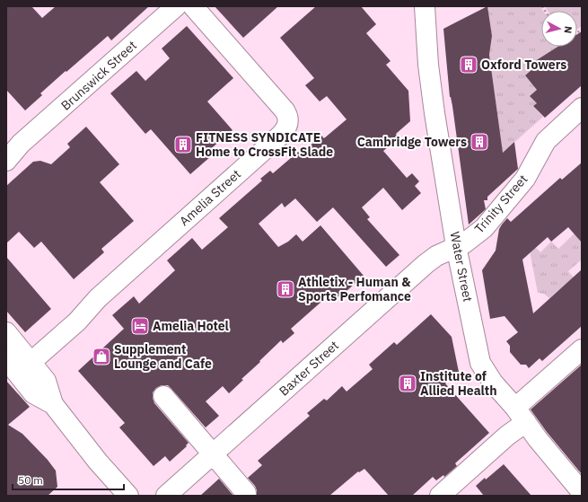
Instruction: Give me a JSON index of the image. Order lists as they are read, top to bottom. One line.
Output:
{"streets":{"main road":["Brunswick Street","Amelia Street","Trinity Street","Water Street","Baxter Street"]},"crossings":[["Trinity Street","Water Street"],["Trinity Street","Baxter Street"],["Water Street","Baxter Street"]],"places":{"building":["Oxford Towers","Cambridge Towers","FITNESS SYNDICATE Home to CrossFit Slade","Athletix - Human & Sports Perfomance","Institute of Allied Health"],"hotel":["Amelia Hotel"],"shop":["Supplement Lounge and Cafe"]},"scale_bar":"50 m","north":"right"}
